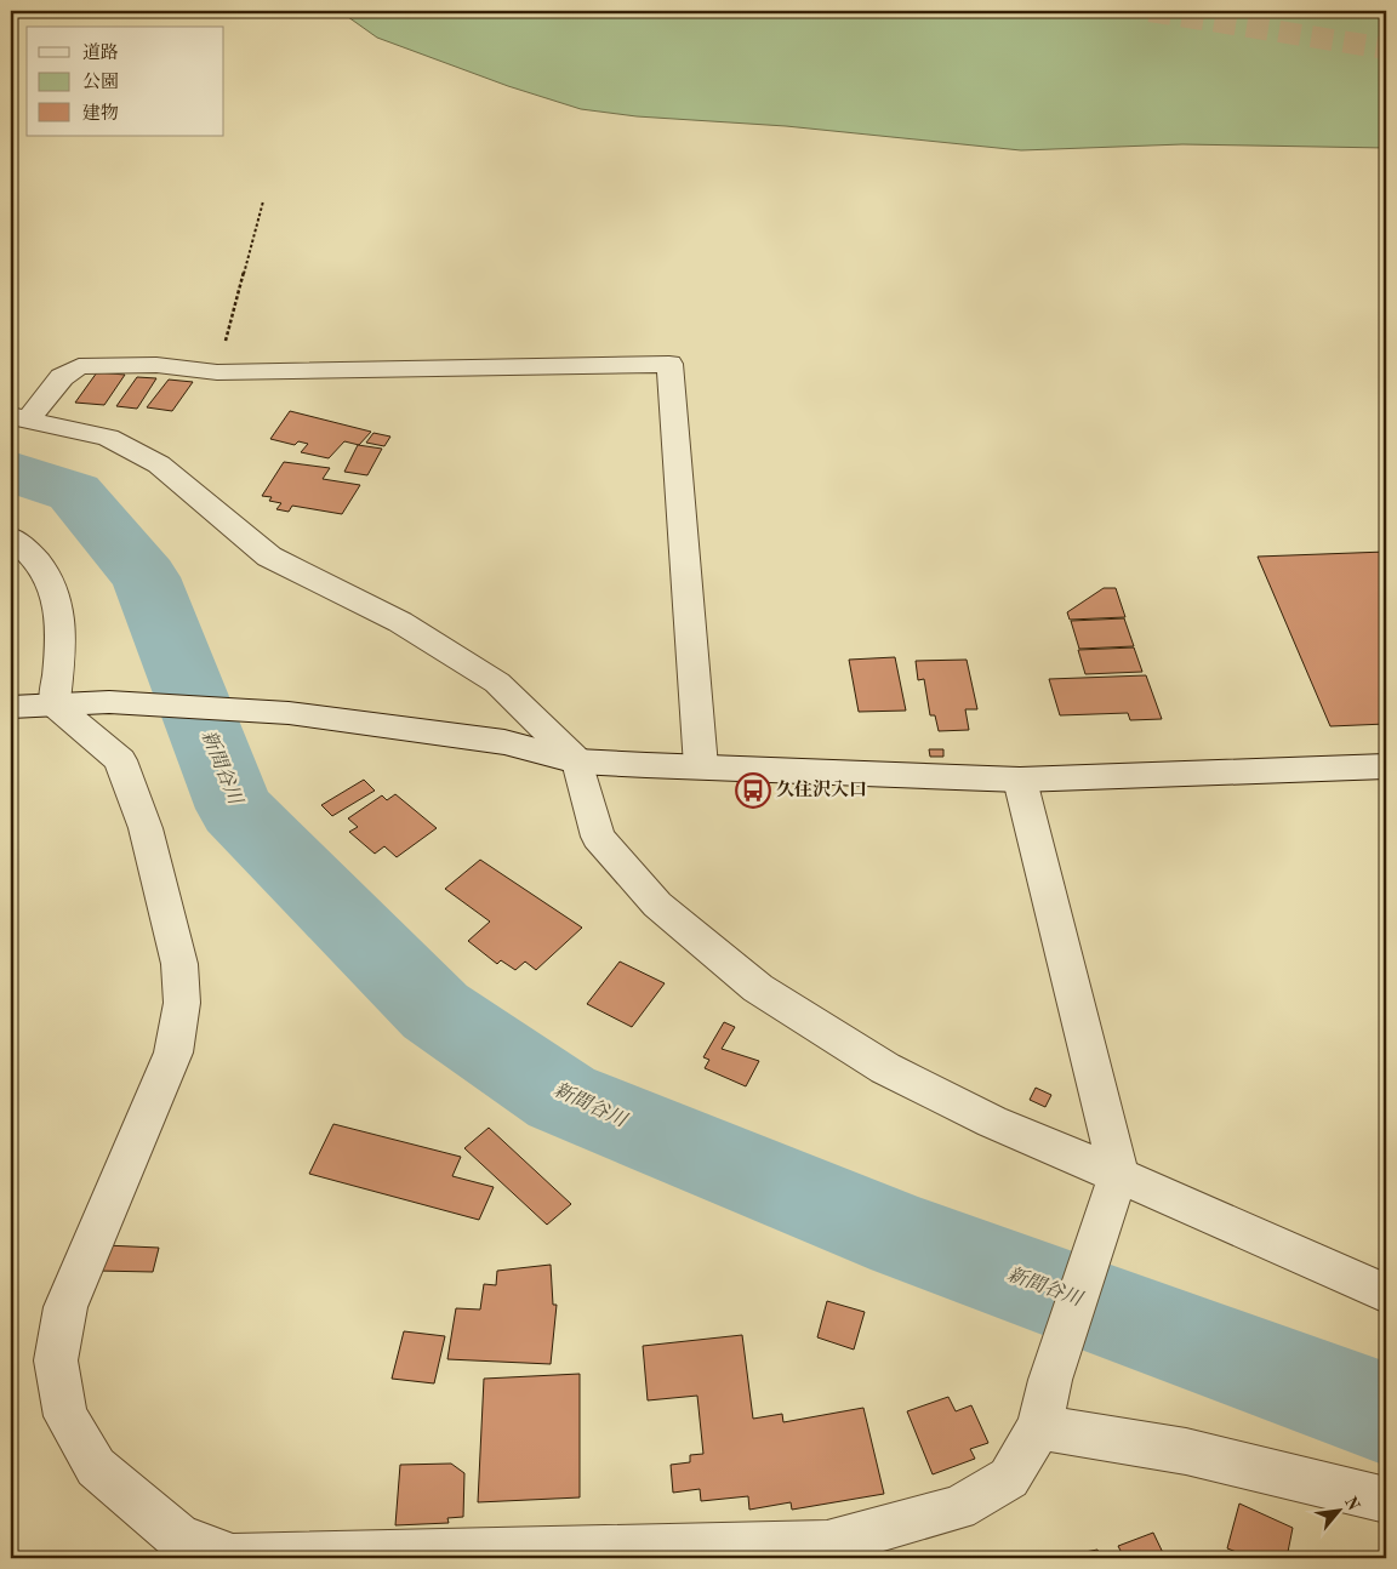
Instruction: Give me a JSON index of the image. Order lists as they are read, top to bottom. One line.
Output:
{"water":["新間谷川"],"places":{"bus stop":["久住沢入口"]},"legend":["道路","公園","建物"],"north":"top right"}
